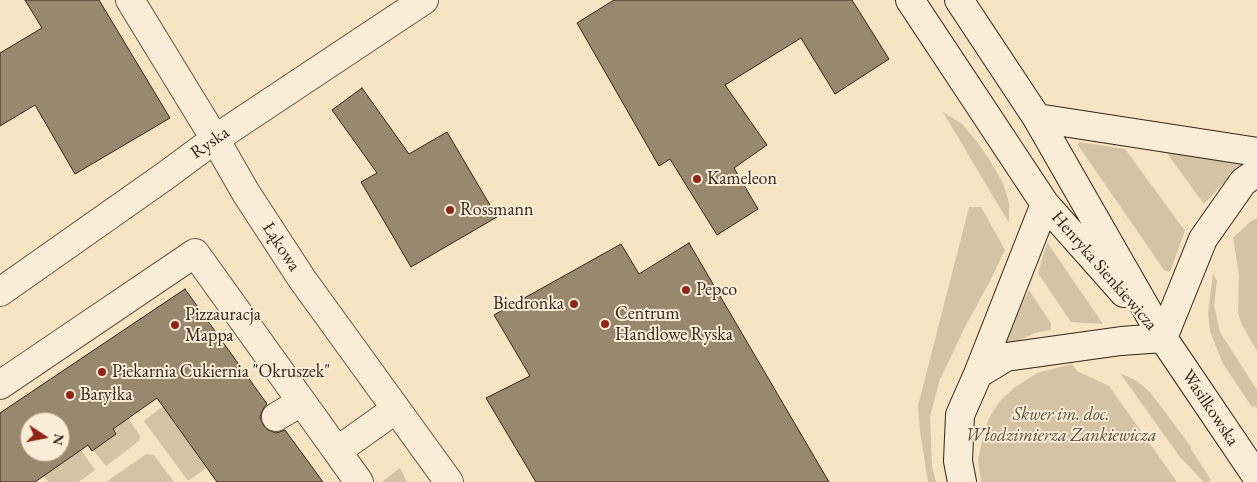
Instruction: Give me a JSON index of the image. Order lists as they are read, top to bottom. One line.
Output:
{"streets":{"main road":["Ryska","Łąkowa","Henryka Sienkiewicza","Wasilkowska"]},"crossings":[["Ryska","Łąkowa"],["Henryka Sienkiewicza","Wasilkowska"]],"parks":["Skwer im. doc. Włodzimierza Zankiewicza"],"places":["Kameleon","Rossmann","Pepco","Biedronka","Centrum Handlowe Ryska","Pizzauracja Mappa","Piekarnia Cukiernia \"Okruszek\"","Baryłka"],"north":"right"}
